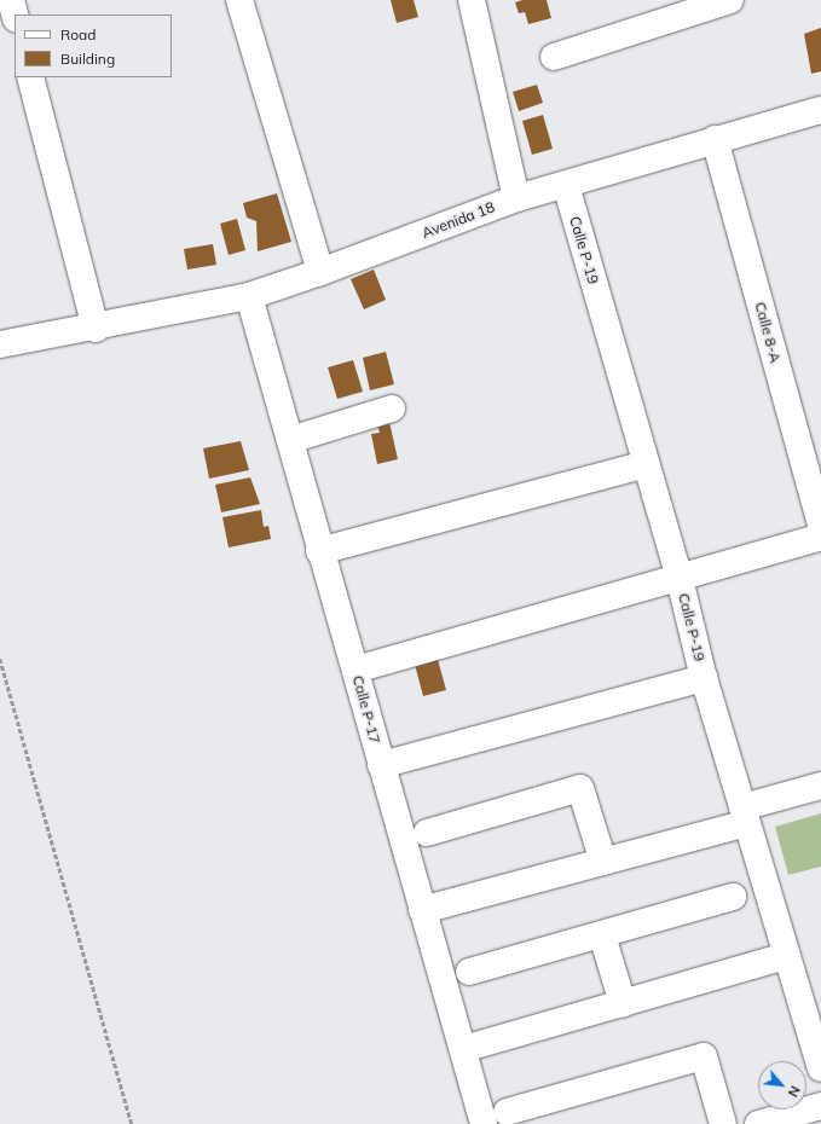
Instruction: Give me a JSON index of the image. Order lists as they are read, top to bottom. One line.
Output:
{"streets":{"street":["Avenida 18","Calle P-19","Calle 8-A","Calle P-17"]},"crossings":[["Avenida 18","Calle P-19"],["Avenida 18","Calle 8-A"],["Avenida 18","Calle P-17"]],"legend":["Road","Building"],"north":"bottom right"}
